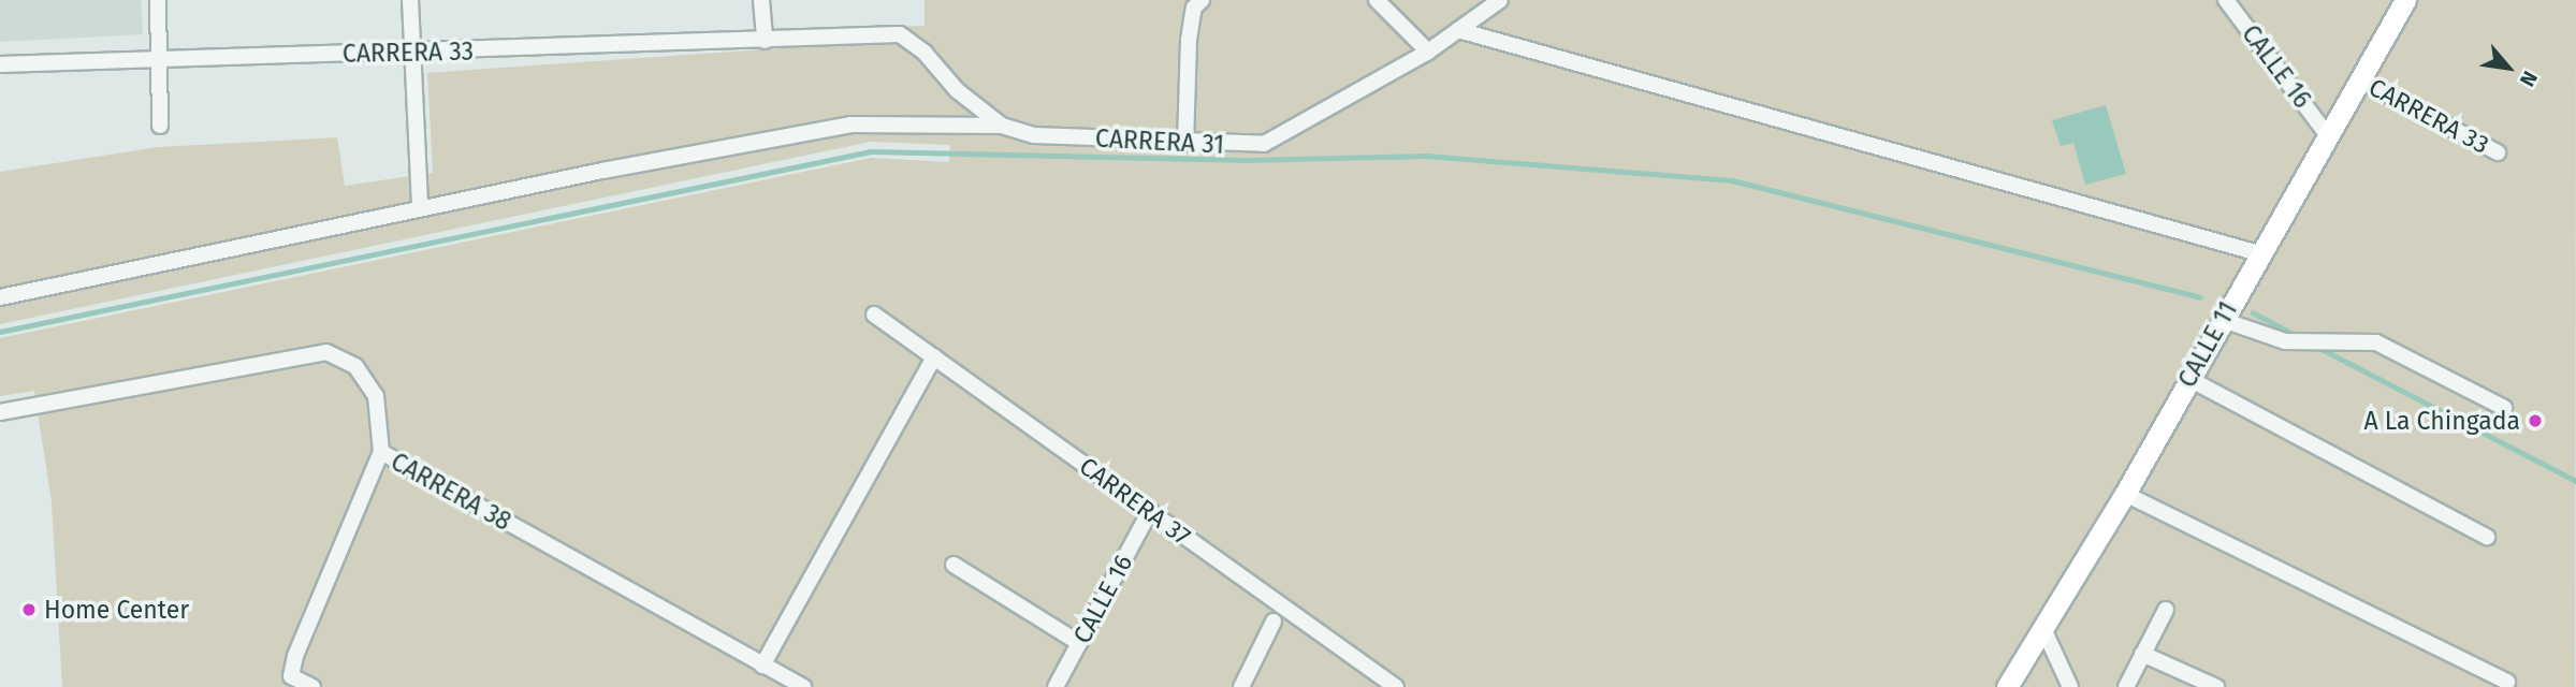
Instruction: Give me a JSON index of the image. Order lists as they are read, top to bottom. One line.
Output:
{"streets":{"main road":["CALLE 11"],"street":["CARRERA 33","CALLE 16","CARRERA 31","CARRERA 38","CARRERA 37"]},"crossings":[["CARRERA 33","CARRERA 31"],["CARRERA 33","CALLE 11"],["CALLE 16","CALLE 11"],["CALLE 16","CARRERA 37"]],"places":["A La Chingada","Home Center"],"north":"bottom right"}
